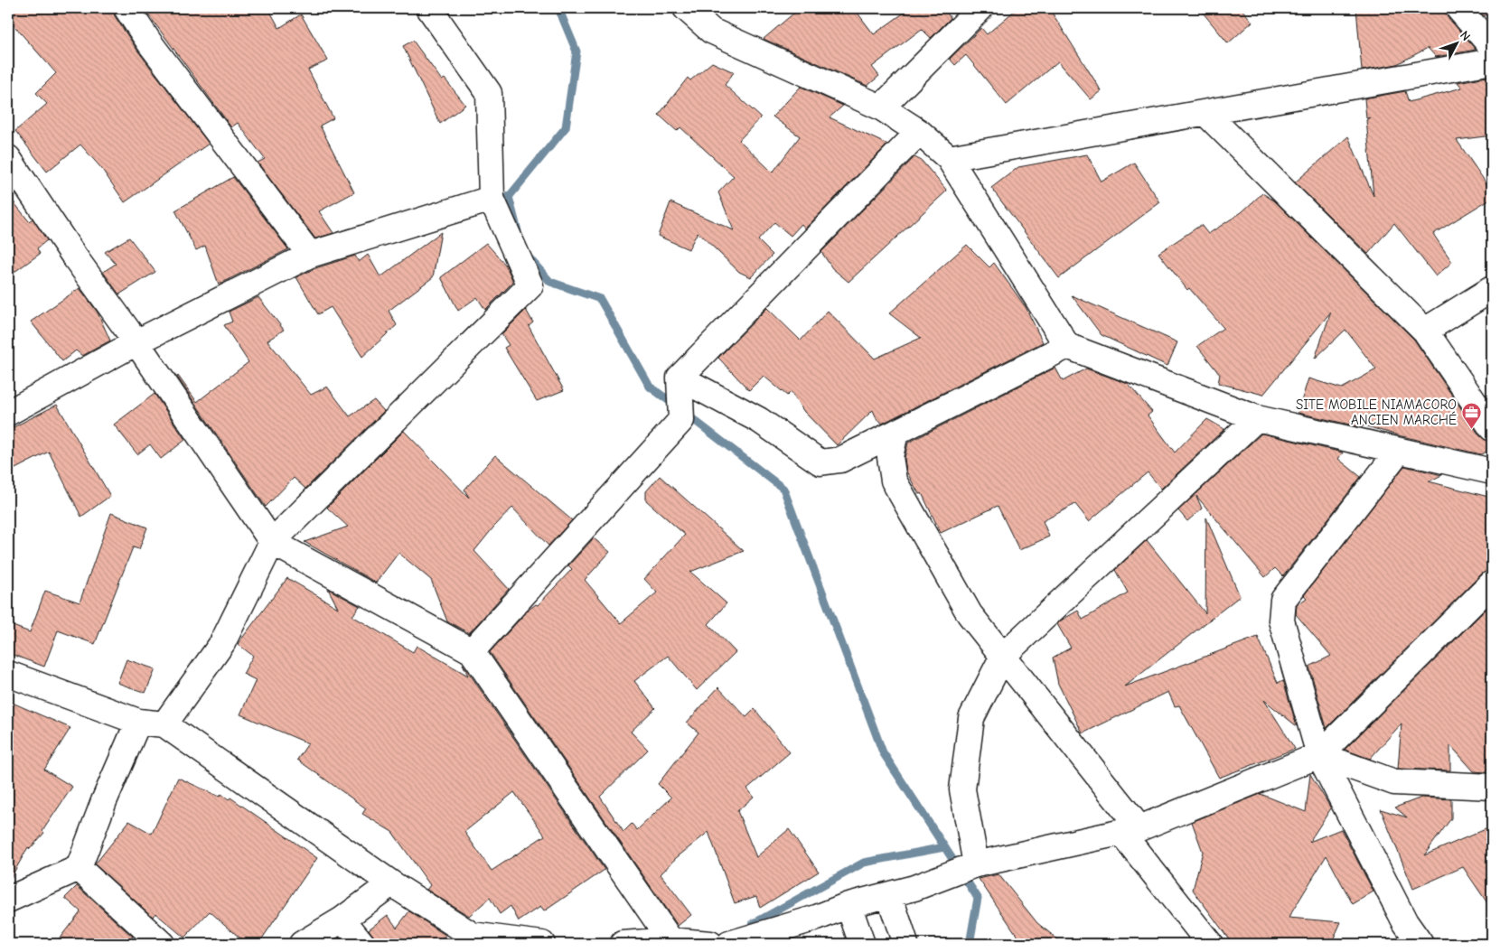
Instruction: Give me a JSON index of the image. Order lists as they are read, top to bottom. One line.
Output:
{"places":{"office":["SITE MOBILE NIAMACORO ANCIEN MARCHÉ"]},"north":"top right"}
